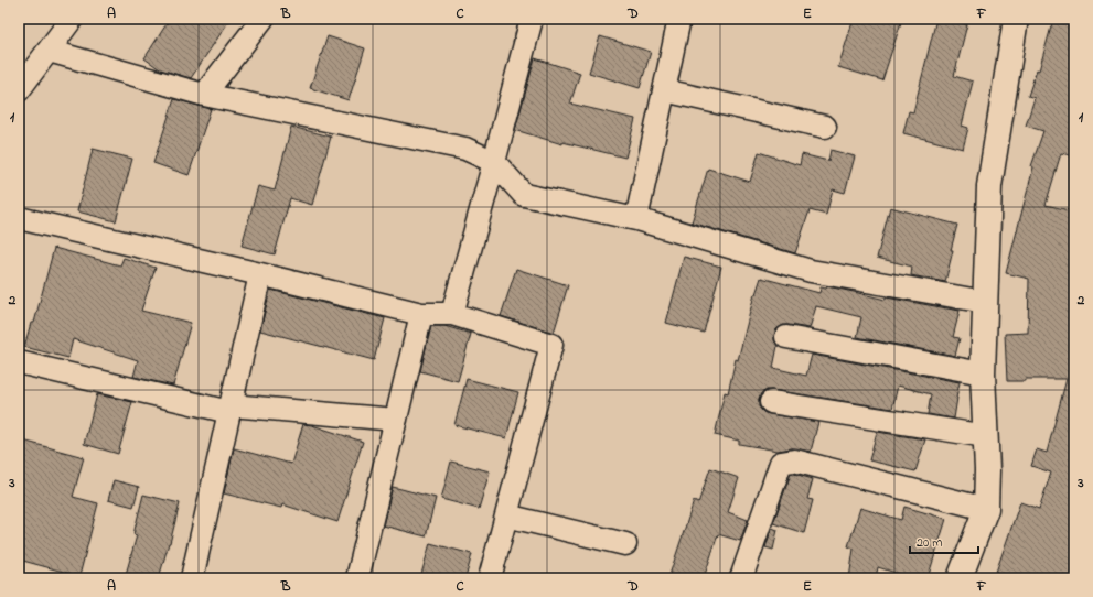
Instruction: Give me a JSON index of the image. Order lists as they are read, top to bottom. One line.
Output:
{"scale_bar":"20 m","grid":{"columns":["A","B","C","D","E","F"],"rows":["1","2","3"]}}
